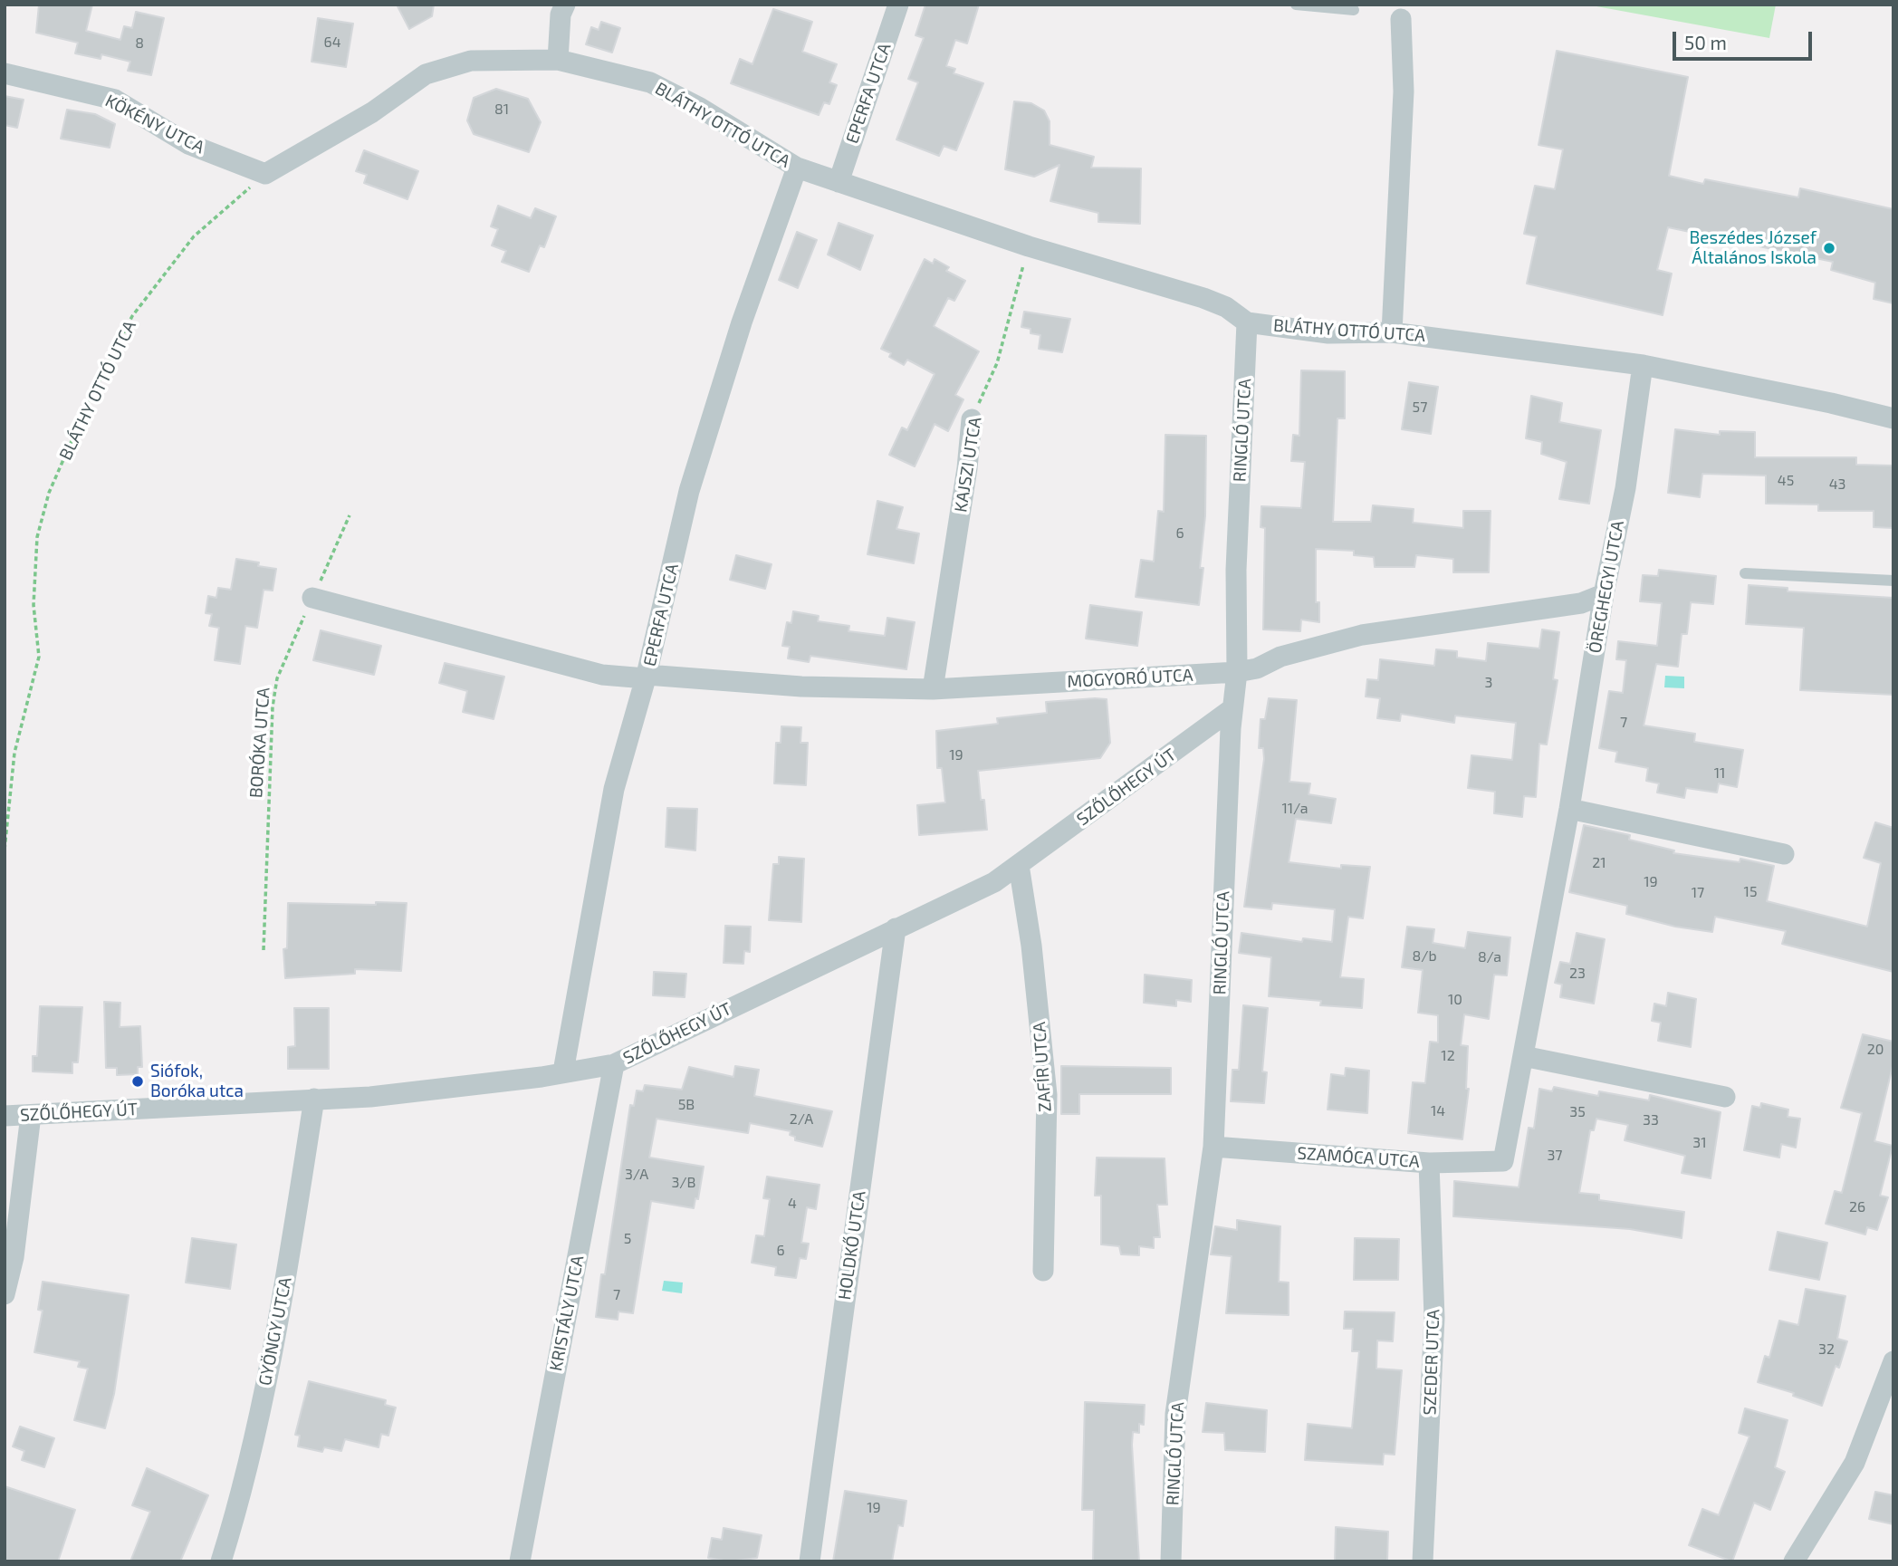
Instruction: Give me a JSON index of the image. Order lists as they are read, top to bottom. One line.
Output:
{"streets":{"street":["EPERFA UTCA","KÖKÉNY UTCA","BLÁTHY OTTÓ UTCA","RINGLÓ UTCA","KAJSZI UTCA","ÖREGHEGYI UTCA","MOGYORÓ UTCA","SZŐLŐHEGY ÚT","ZAFÍR UTCA","SZAMÓCA UTCA","HOLDKŐ UTCA","KRISTÁLY UTCA","GYÖNGY UTCA","SZEDER UTCA"],"path":["BORÓKA UTCA"]},"crossings":[["EPERFA UTCA","BLÁTHY OTTÓ UTCA"],["EPERFA UTCA","MOGYORÓ UTCA"],["EPERFA UTCA","SZŐLŐHEGY ÚT"],["KÖKÉNY UTCA","BLÁTHY OTTÓ UTCA"],["BLÁTHY OTTÓ UTCA","RINGLÓ UTCA"],["BLÁTHY OTTÓ UTCA","KAJSZI UTCA"],["BLÁTHY OTTÓ UTCA","ÖREGHEGYI UTCA"],["RINGLÓ UTCA","MOGYORÓ UTCA"],["RINGLÓ UTCA","SZŐLŐHEGY ÚT"],["RINGLÓ UTCA","SZAMÓCA UTCA"],["KAJSZI UTCA","MOGYORÓ UTCA"],["ÖREGHEGYI UTCA","MOGYORÓ UTCA"],["ÖREGHEGYI UTCA","SZAMÓCA UTCA"],["MOGYORÓ UTCA","BORÓKA UTCA"],["SZŐLŐHEGY ÚT","ZAFÍR UTCA"],["SZŐLŐHEGY ÚT","HOLDKŐ UTCA"],["SZŐLŐHEGY ÚT","KRISTÁLY UTCA"],["SZŐLŐHEGY ÚT","GYÖNGY UTCA"],["SZAMÓCA UTCA","SZEDER UTCA"]],"places":["Beszédes József Általános Iskola","Siófok, Boróka utca"],"house_numbers":["64","8","81","57","45","43","6","3","7","19","11","11/a","21","19","15","17","8/b","8/a","23","10","20","12","5B","14","35","2/A","33","31","37","3/A","3/B","4","26","5","6","7","32","19"],"scale_bar":"50 m"}
